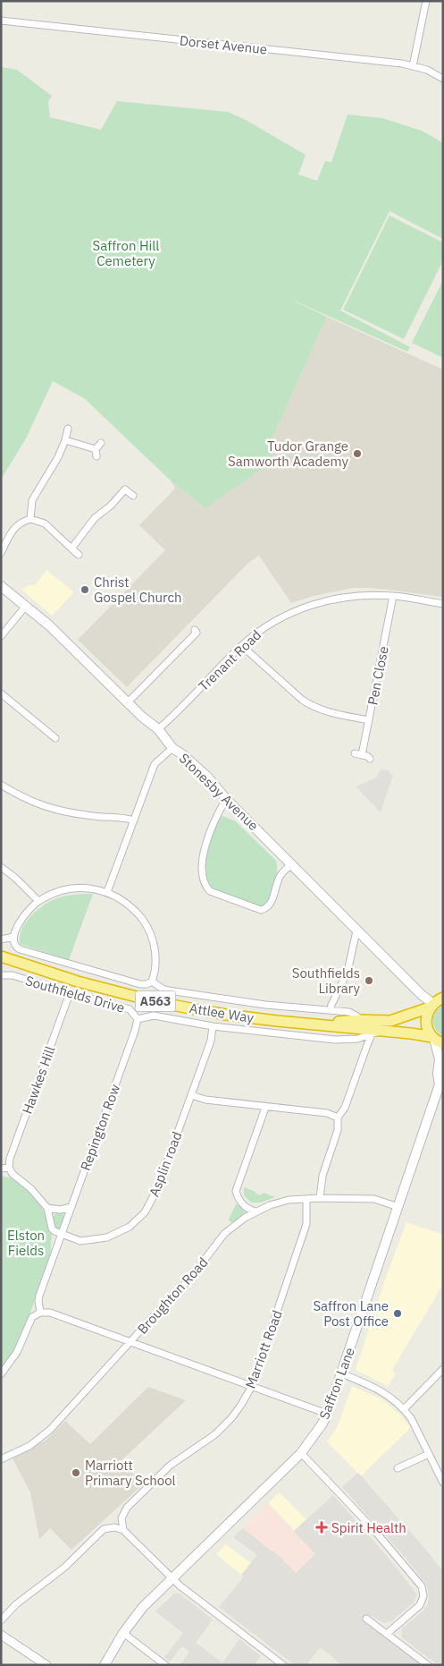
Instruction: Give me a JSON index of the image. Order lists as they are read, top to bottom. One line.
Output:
{"streets":{"highway":["A563","Attlee Way"],"main road":["Stonesby Avenue","Saffron Lane"],"street":["Dorset Avenue","Trenant Road","Pen Close","Southfields Drive","Hawkes Hill","Repington Row","Asplin road","Broughton Road","Marriott Road"]},"crossings":[["Trenant Road","Pen Close"],["Trenant Road","Stonesby Avenue"],["Stonesby Avenue","A563"],["Stonesby Avenue","Attlee Way"],["Southfields Drive","Attlee Way"],["Southfields Drive","Hawkes Hill"],["Southfields Drive","Repington Row"],["Southfields Drive","Asplin road"],["A563","Attlee Way"],["Attlee Way","Saffron Lane"],["Repington Row","Asplin road"],["Broughton Road","Marriott Road"],["Broughton Road","Saffron Lane"]],"parks":["Saffron Hill Cemetery","Elston Fields"],"places":{"other":["Tudor Grange Samworth Academy","Christ Gospel Church","Southfields Library","Saffron Lane Post Office","Marriott Primary School"],"health":["Spirit Health"]}}
